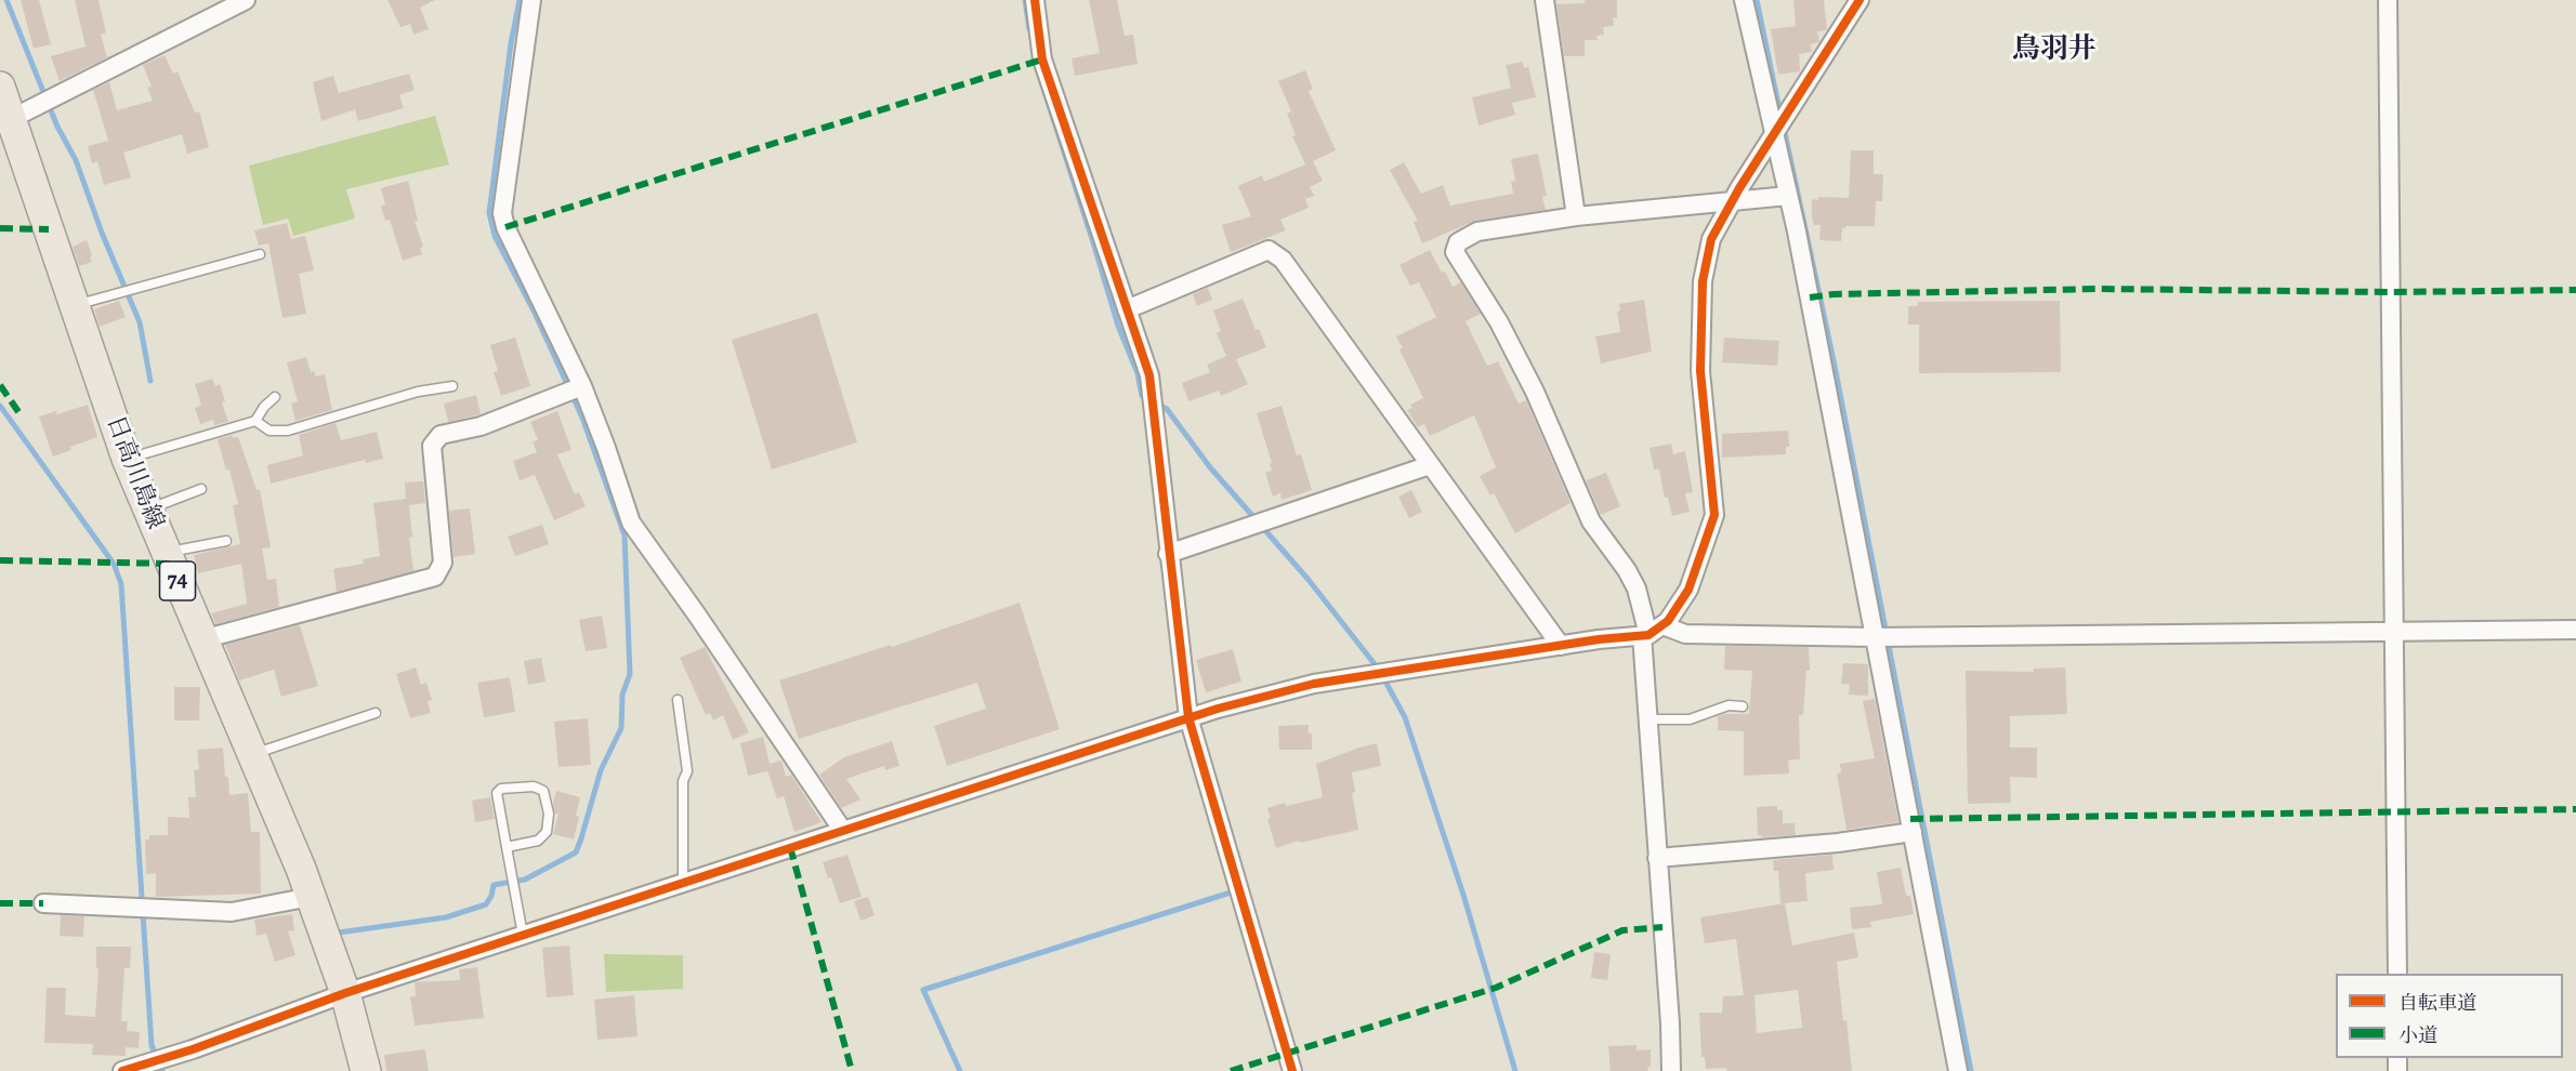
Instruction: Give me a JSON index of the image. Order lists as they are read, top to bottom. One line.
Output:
{"streets":{"main road":["日高川島線","74"]},"districts":["鳥羽井"],"legend":["自転車道","小道"]}
